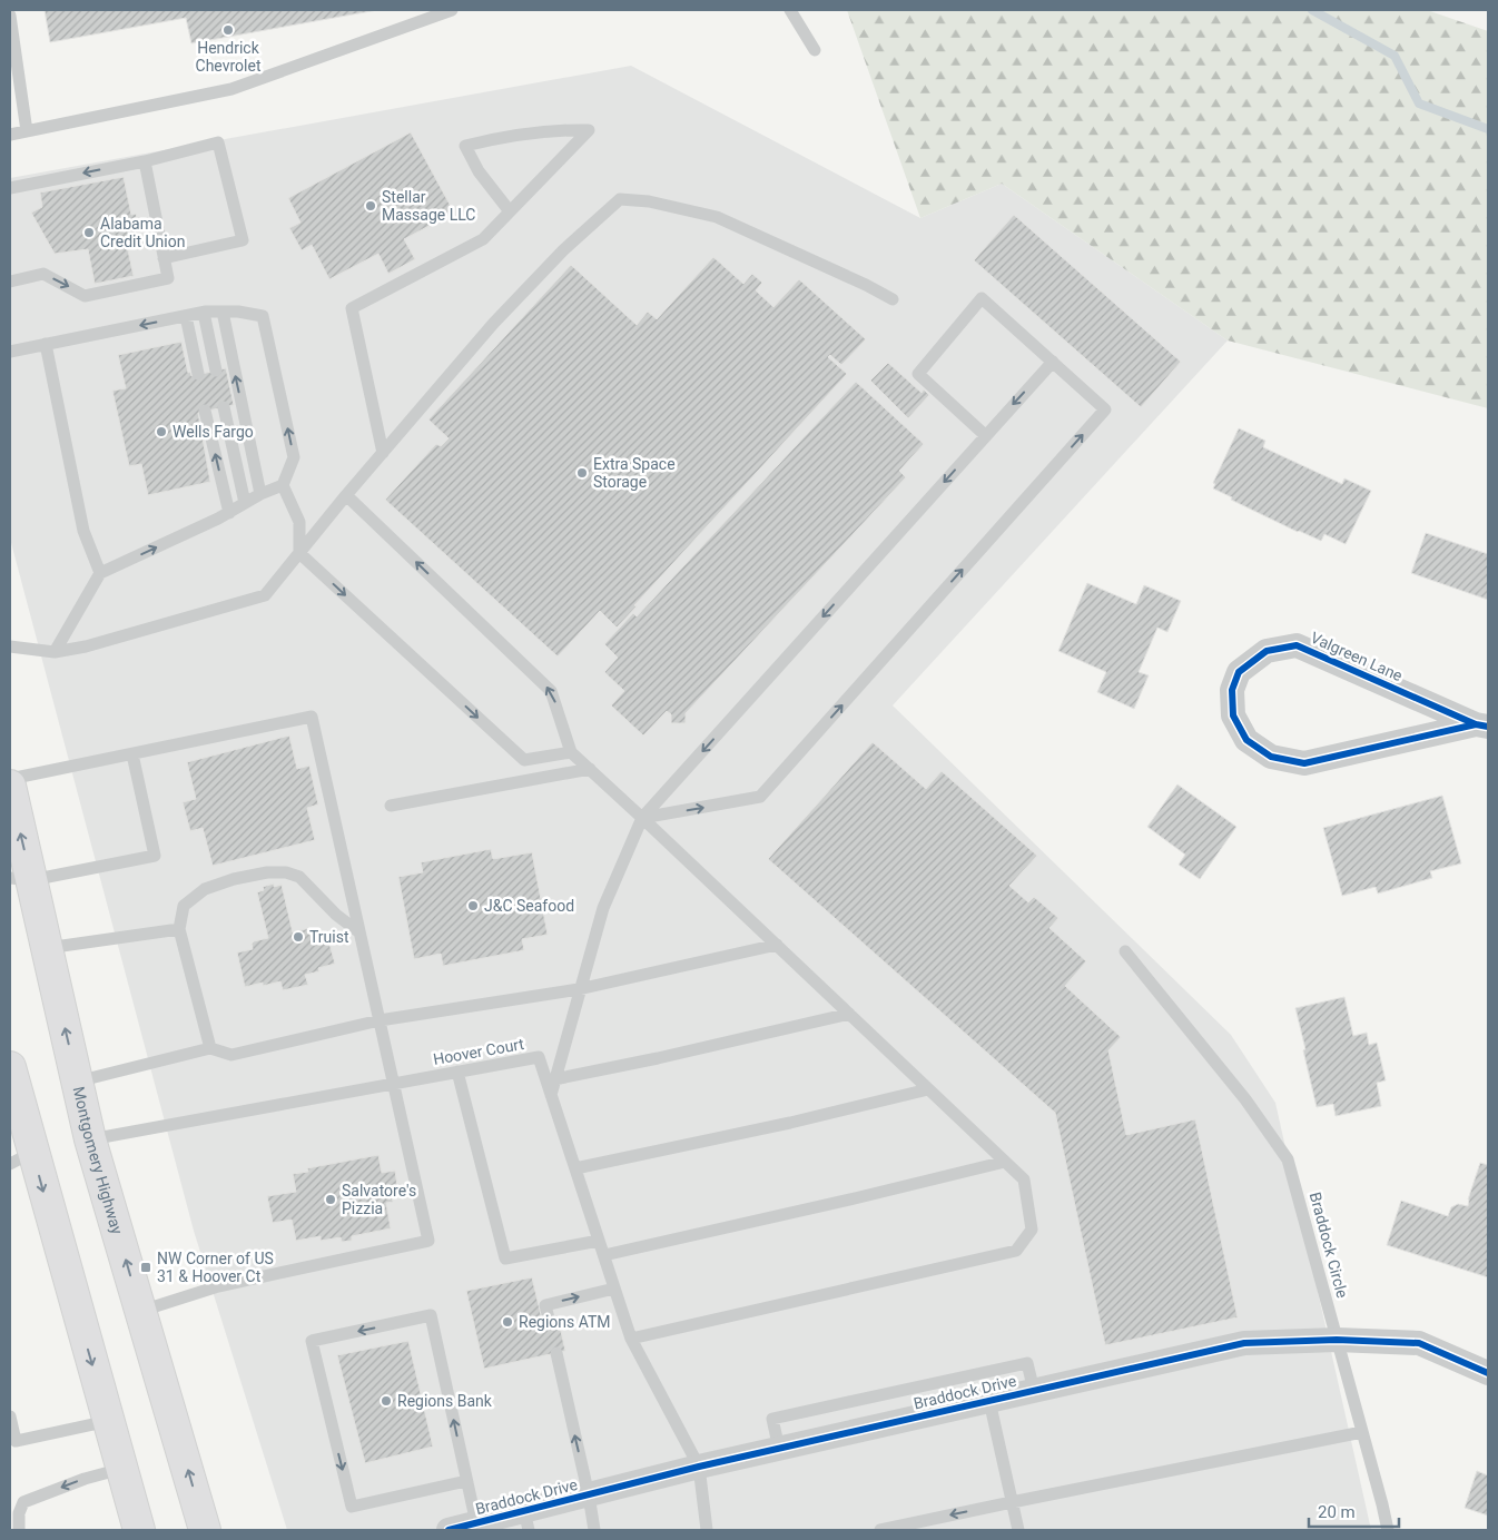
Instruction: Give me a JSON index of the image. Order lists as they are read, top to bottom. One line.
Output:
{"streets":{"main road":["Montgomery Highway"],"street":["Valgreen Lane","Braddock Drive"],"lane":["Hoover Court","Braddock Circle"]},"crossings":[["Hoover Court","Montgomery Highway"],["Hoover Court","Braddock Drive"],["Braddock Circle","Braddock Drive"]],"places":{"other":["Hendrick Chevrolet","Stellar Massage LLC","Alabama Credit Union","Wells Fargo","Extra Space Storage","J&C Seafood","Truist","Salvatore's Pizzia","Regions ATM","Regions Bank"],"transit":["NW Corner of US 31 & Hoover Ct"]},"scale_bar":"20 m"}
